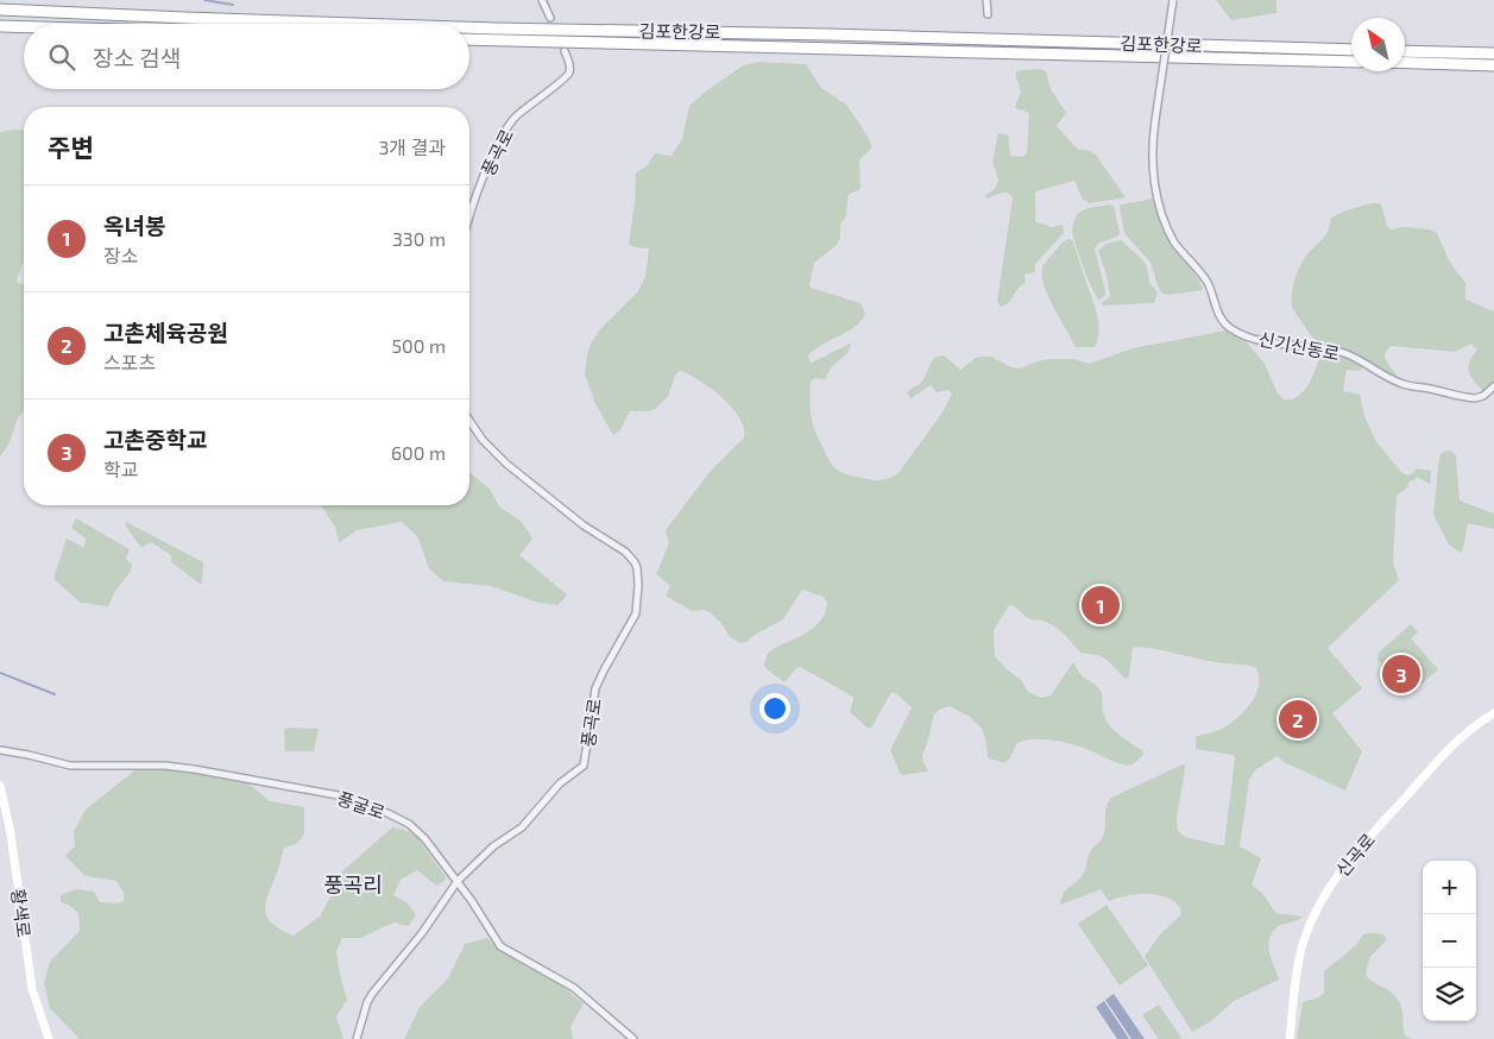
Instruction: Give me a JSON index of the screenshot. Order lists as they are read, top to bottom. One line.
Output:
{"streets":{"highway":["김포한강로"],"street":["풍곡로","신기신동로","풍굴로","신곡로","황색로"]},"crossings":[["풍곡로","풍굴로"]],"districts":["풍곡리"],"north":"top left","page":{"search":"장소 검색","heading":["주변","3개 결과"],"list":[{"mark":"1","name":"옥녀봉","note":"장소","value":"330 m"},{"mark":"2","name":"고촌체육공원","note":"스포츠","value":"500 m"},{"mark":"3","name":"고촌중학교","note":"학교","value":"600 m"}],"pins":["1","3","2"],"map_buttons":["+","−"]}}
